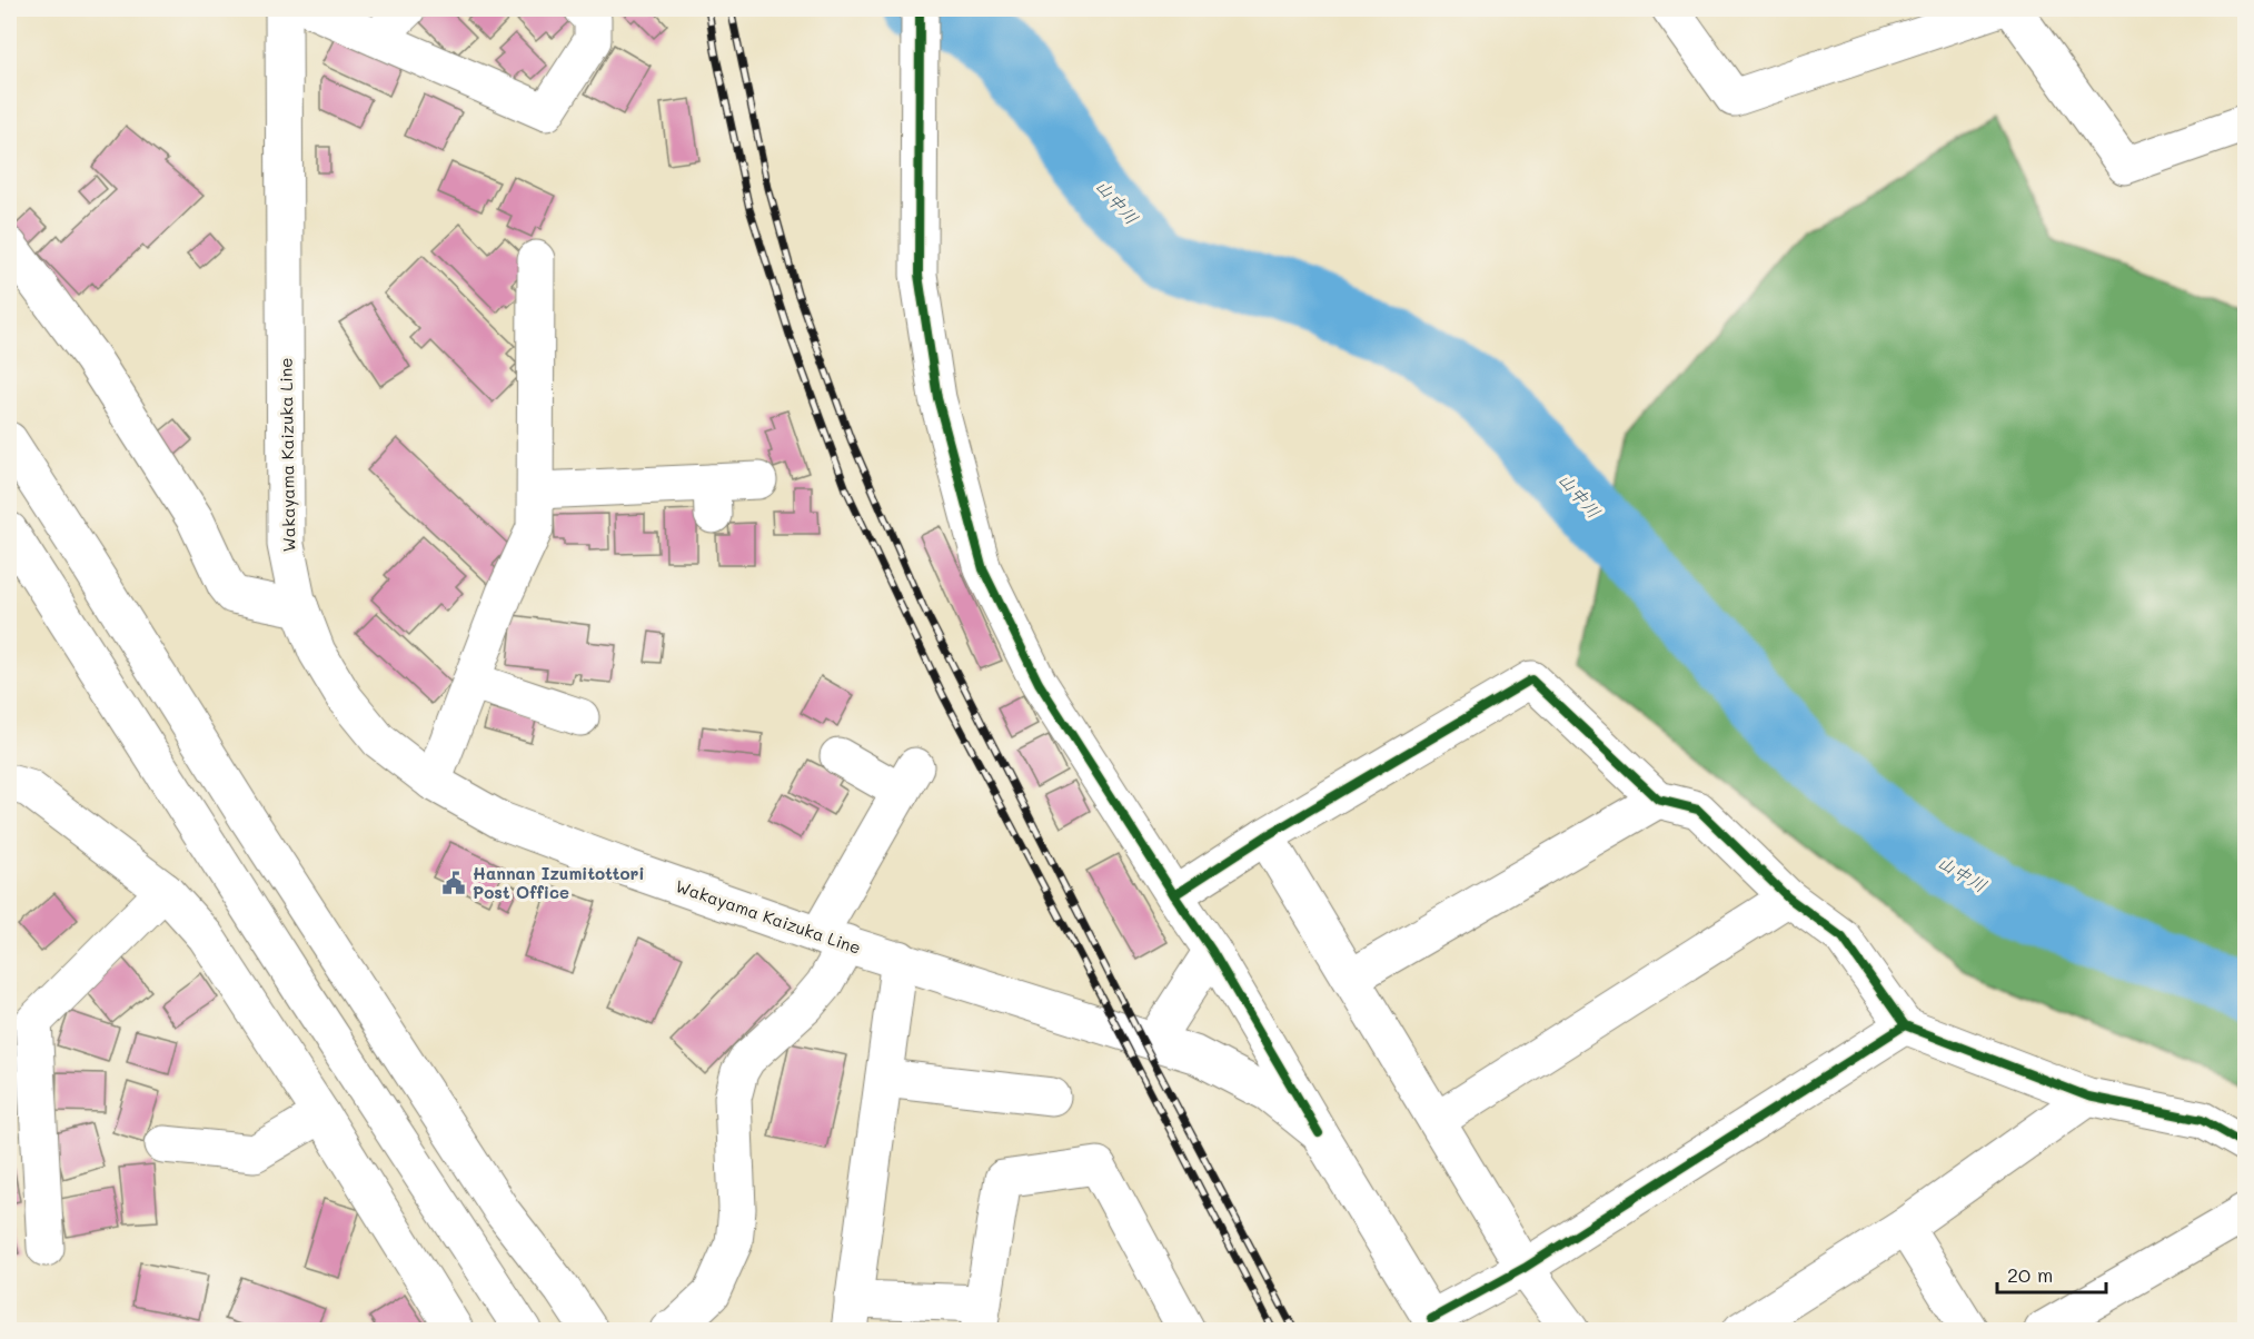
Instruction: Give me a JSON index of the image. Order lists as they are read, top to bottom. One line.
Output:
{"streets":{"main road":["Wakayama Kaizuka Line"]},"water":["山中川"],"places":{"public building":["Hannan Izumitottori Post Office"]},"scale_bar":"20 m"}
